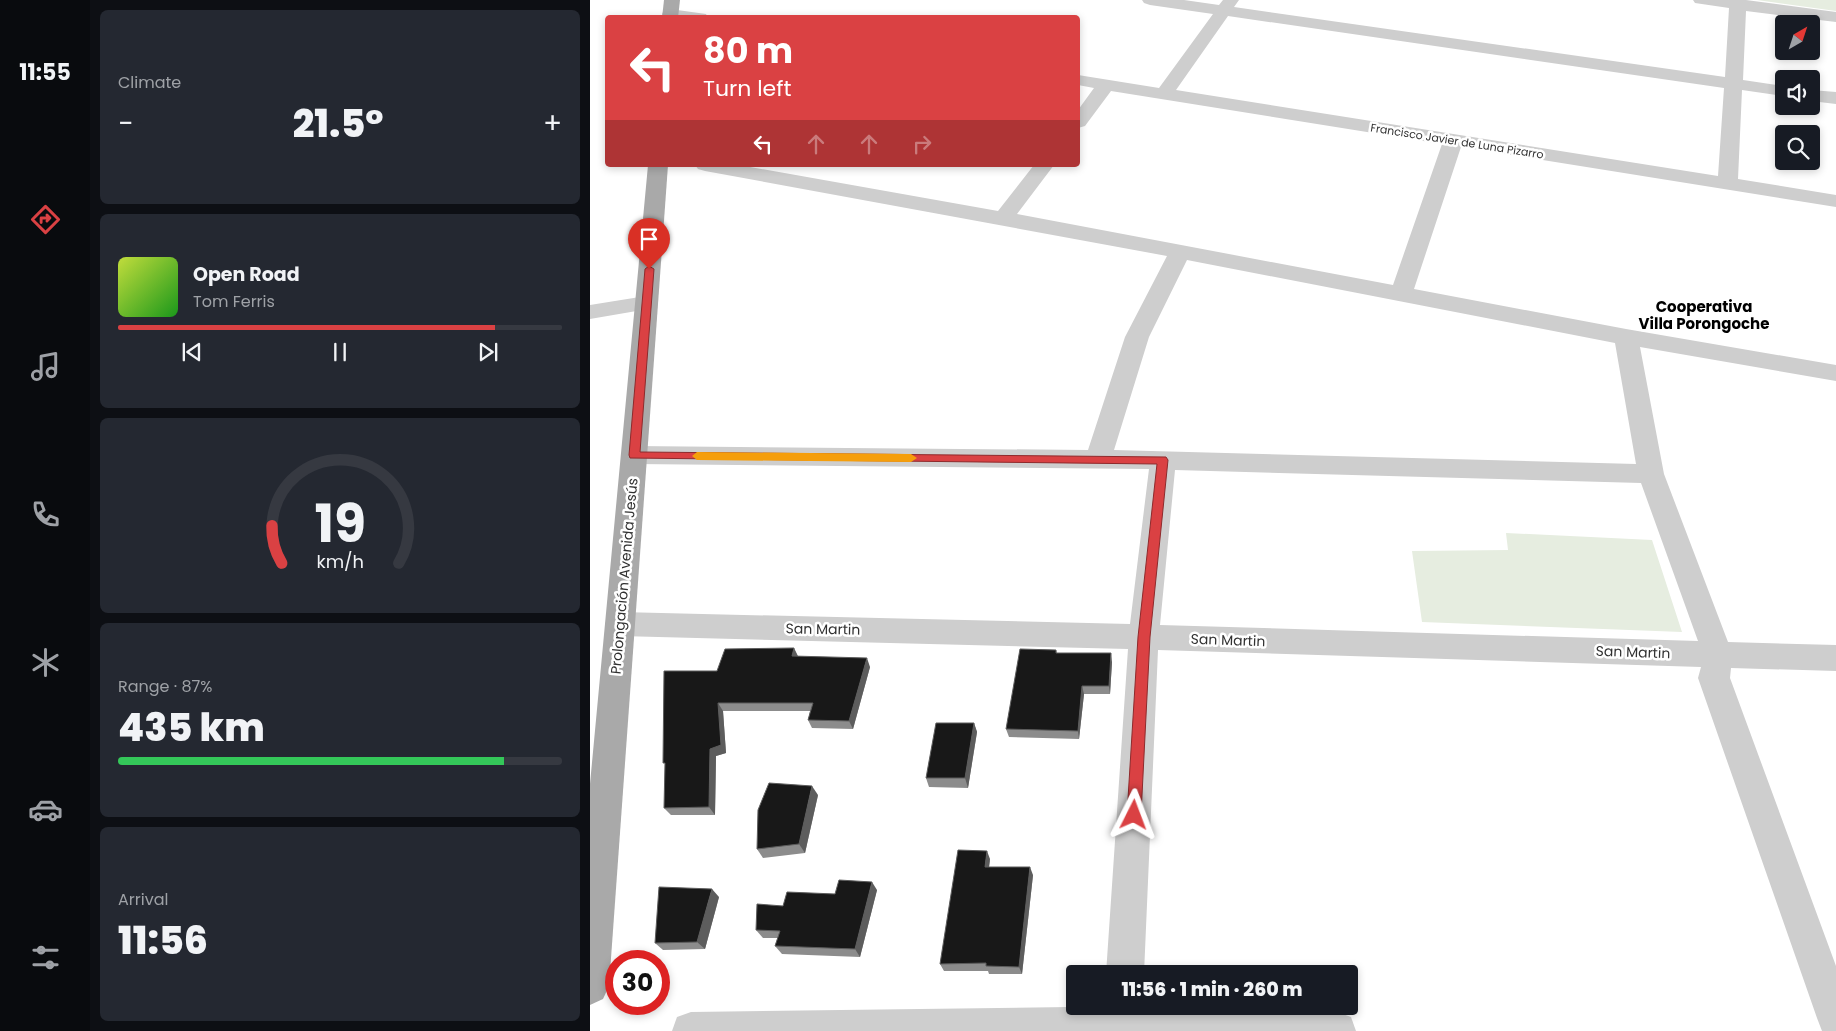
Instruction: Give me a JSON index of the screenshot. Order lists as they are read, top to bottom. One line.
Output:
{"streets":{"main road":["Prolongación Avenida Jesús"],"street":["Francisco Javier de Luna Pizarro","San Martin"]},"crossings":[["Prolongación Avenida Jesús","San Martin"]],"districts":["Cooperativa Villa Porongoche"],"north":"top right","page":{"tabs":"11:55","tile":["Climate",["Range · 87%","435 km"],["Arrival","11:56"]],"turn":["80 m","Turn left"],"heat":["−","21.5°","+"],"song":["Open Road","Tom Ferris"],"limit":"30","trip":"11:56 · 1 min · 260 m","gauge":["19","km/h"]}}
